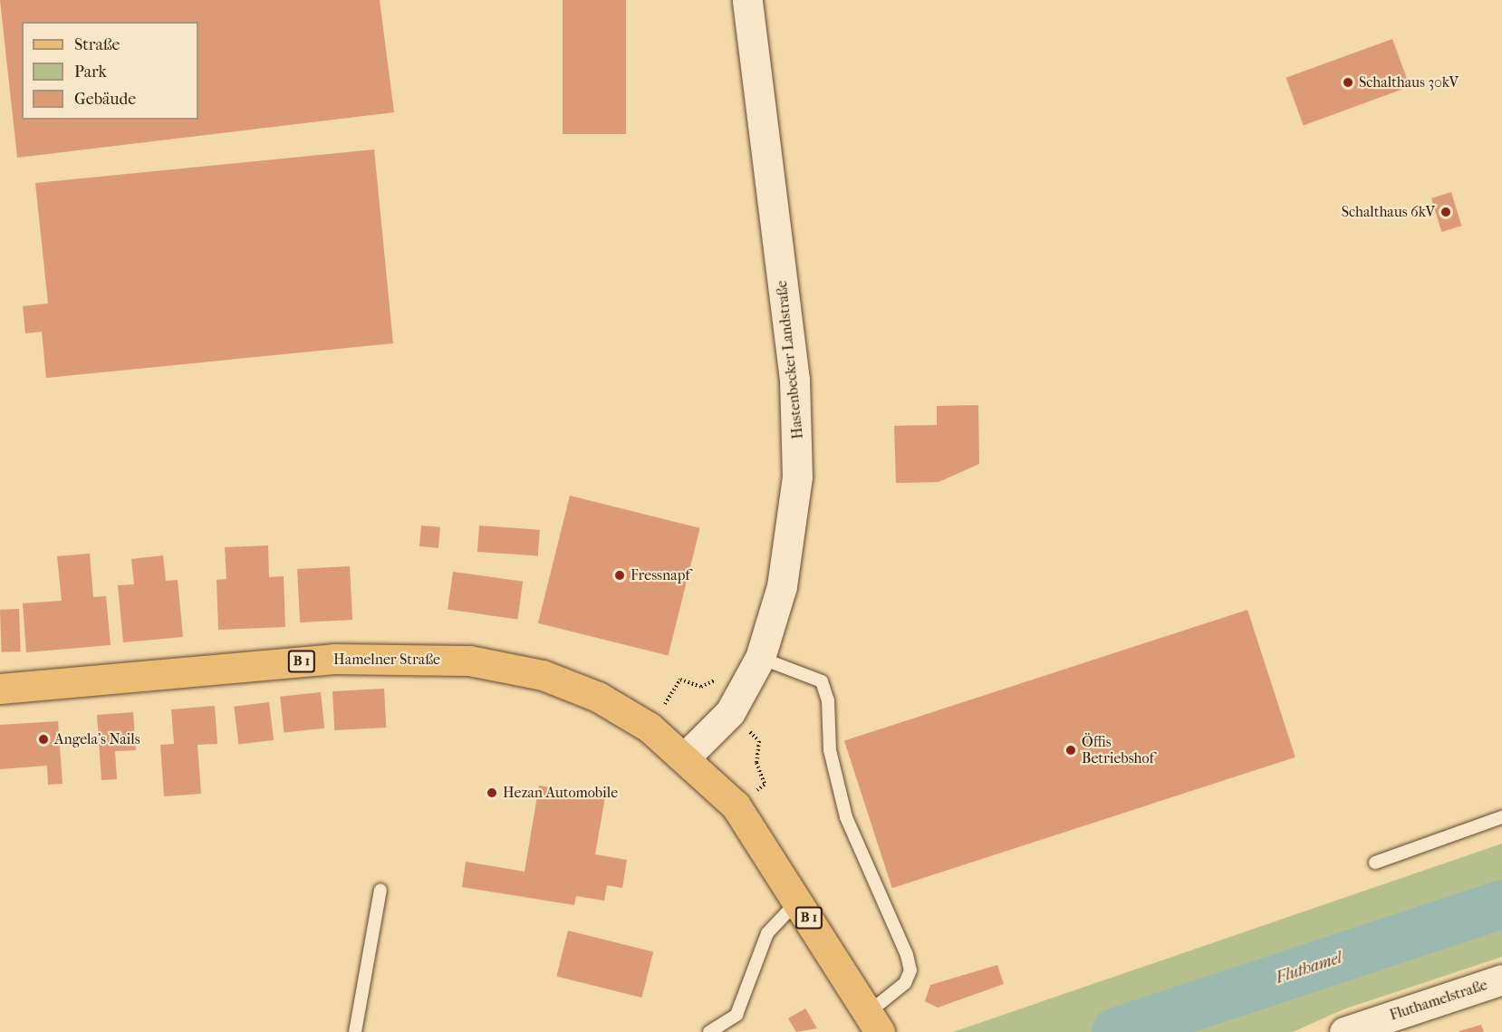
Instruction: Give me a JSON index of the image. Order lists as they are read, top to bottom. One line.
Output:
{"streets":{"main road":["Hastenbecker Landstraße","Hamelner Straße","B 1","Fluthamelstraße"]},"crossings":[["Hastenbecker Landstraße","Hamelner Straße"],["Hastenbecker Landstraße","B 1"],["Hamelner Straße","B 1"]],"water":["Fluthamel"],"places":["Schalthaus 30kV","Schalthaus 6kV","Fressnapf","Angela's Nails","Öffis Betriebshof","Hezan Automobile"],"legend":["Straße","Park","Gebäude"]}
